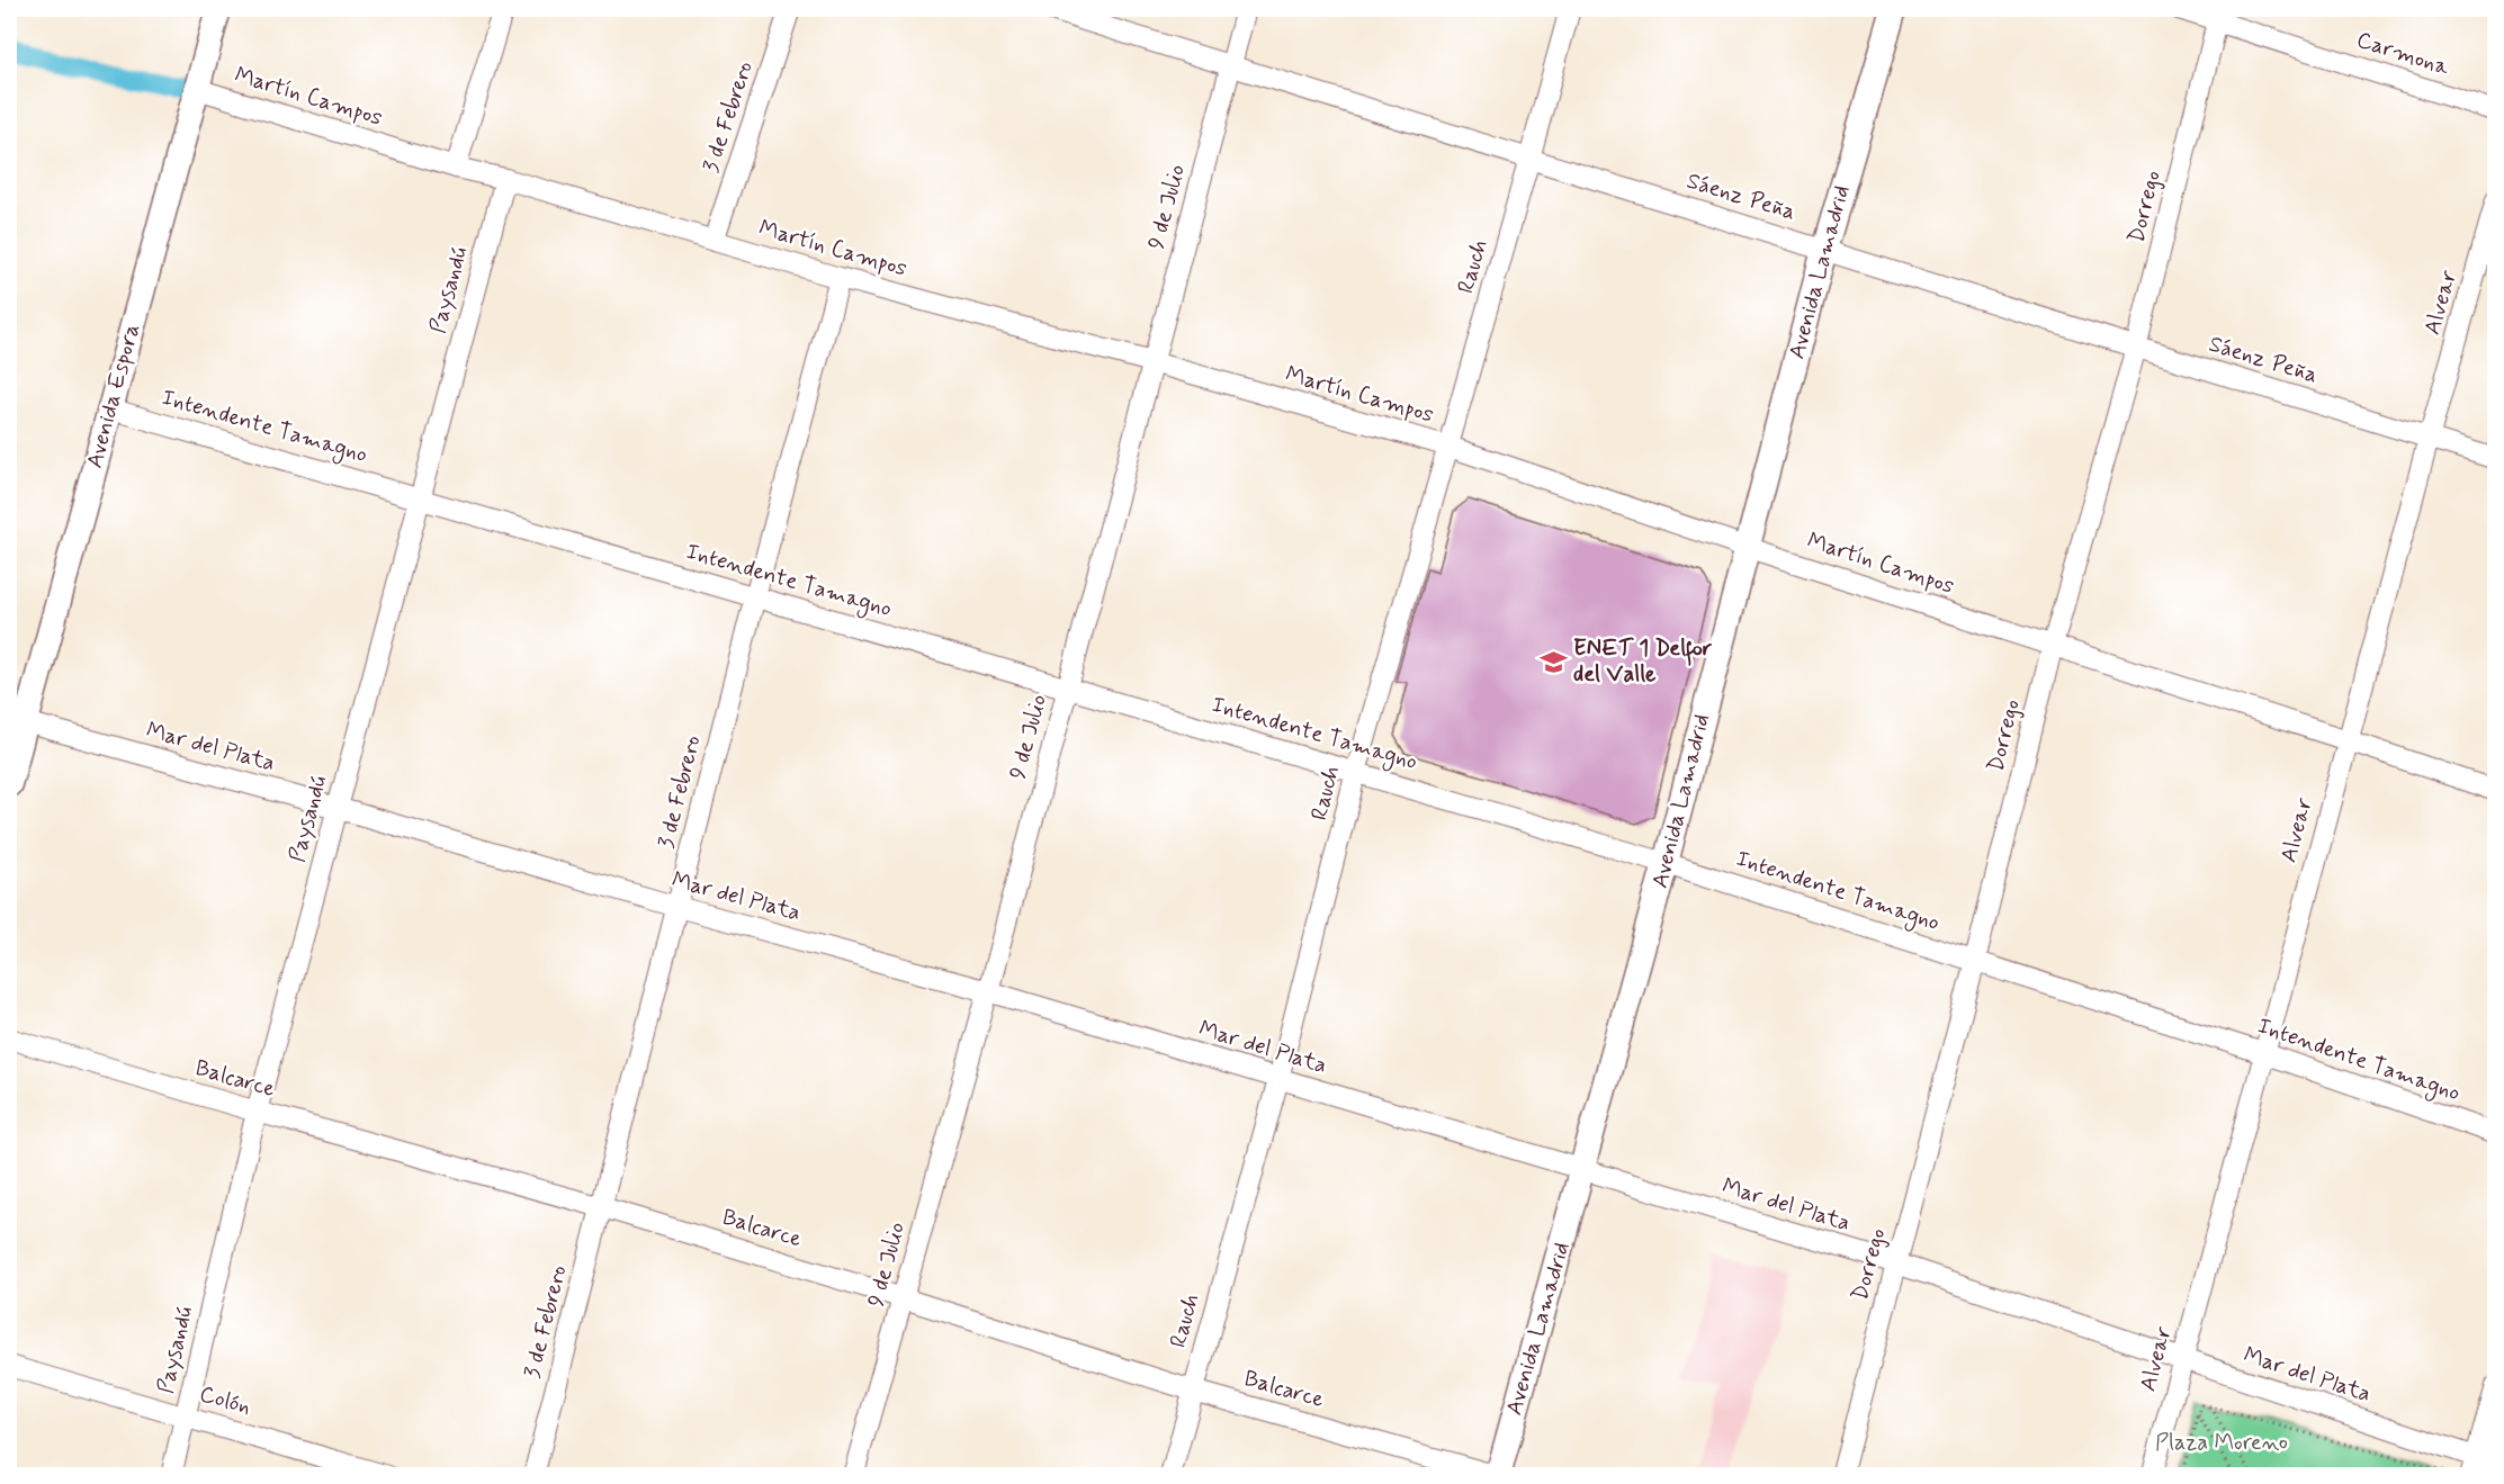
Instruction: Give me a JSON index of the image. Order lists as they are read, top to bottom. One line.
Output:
{"streets":{"main road":["Avenida Lamadrid","Avenida Espora"],"street":["Carmona","Martín Campos","3 de Febrero","Sáenz Peña","9 de Julio","Dorrego","Rauch","Paysandú","Alvear","Intendente Tamagno","Mar del Plata","Balcarce","Colón"]},"crossings":[["Carmona","Dorrego"],["Martín Campos","3 de Febrero"],["Martín Campos","9 de Julio"],["Martín Campos","Dorrego"],["Martín Campos","Rauch"],["Martín Campos","Avenida Lamadrid"],["Martín Campos","Paysandú"],["Martín Campos","Alvear"],["Martín Campos","Avenida Espora"],["3 de Febrero","Intendente Tamagno"],["3 de Febrero","Mar del Plata"],["3 de Febrero","Balcarce"],["Sáenz Peña","9 de Julio"],["Sáenz Peña","Dorrego"],["Sáenz Peña","Rauch"],["Sáenz Peña","Avenida Lamadrid"],["Sáenz Peña","Alvear"],["9 de Julio","Intendente Tamagno"],["9 de Julio","Mar del Plata"],["9 de Julio","Balcarce"],["Dorrego","Intendente Tamagno"],["Dorrego","Mar del Plata"],["Rauch","Intendente Tamagno"],["Rauch","Mar del Plata"],["Rauch","Balcarce"],["Avenida Lamadrid","Intendente Tamagno"],["Avenida Lamadrid","Mar del Plata"],["Avenida Lamadrid","Balcarce"],["Paysandú","Intendente Tamagno"],["Paysandú","Mar del Plata"],["Paysandú","Balcarce"],["Paysandú","Colón"],["Alvear","Intendente Tamagno"],["Alvear","Mar del Plata"],["Avenida Espora","Intendente Tamagno"],["Avenida Espora","Mar del Plata"]],"parks":["Plaza Moreno"],"places":{"school or university":["ENET 1 Delfor del Valle"]}}
